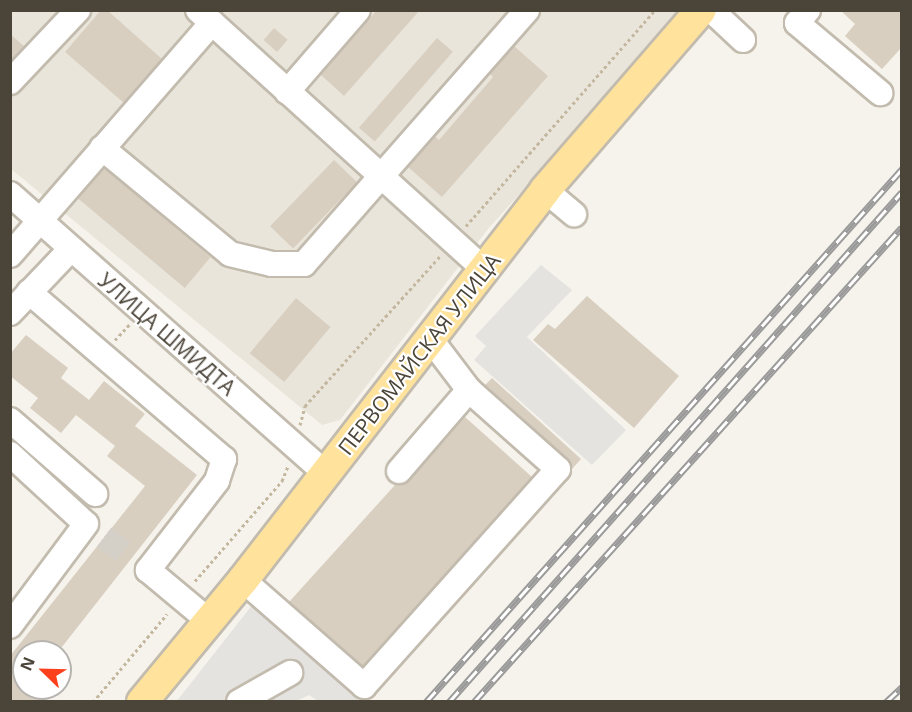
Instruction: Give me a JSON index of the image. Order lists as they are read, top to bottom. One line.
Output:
{"streets":{"main road":["ПЕРВОМАЙСКАЯ УЛИЦА"],"street":["УЛИЦА ШМИДТА"]},"crossings":[["УЛИЦА ШМИДТА","ПЕРВОМАЙСКАЯ УЛИЦА"]],"north":"top left"}
